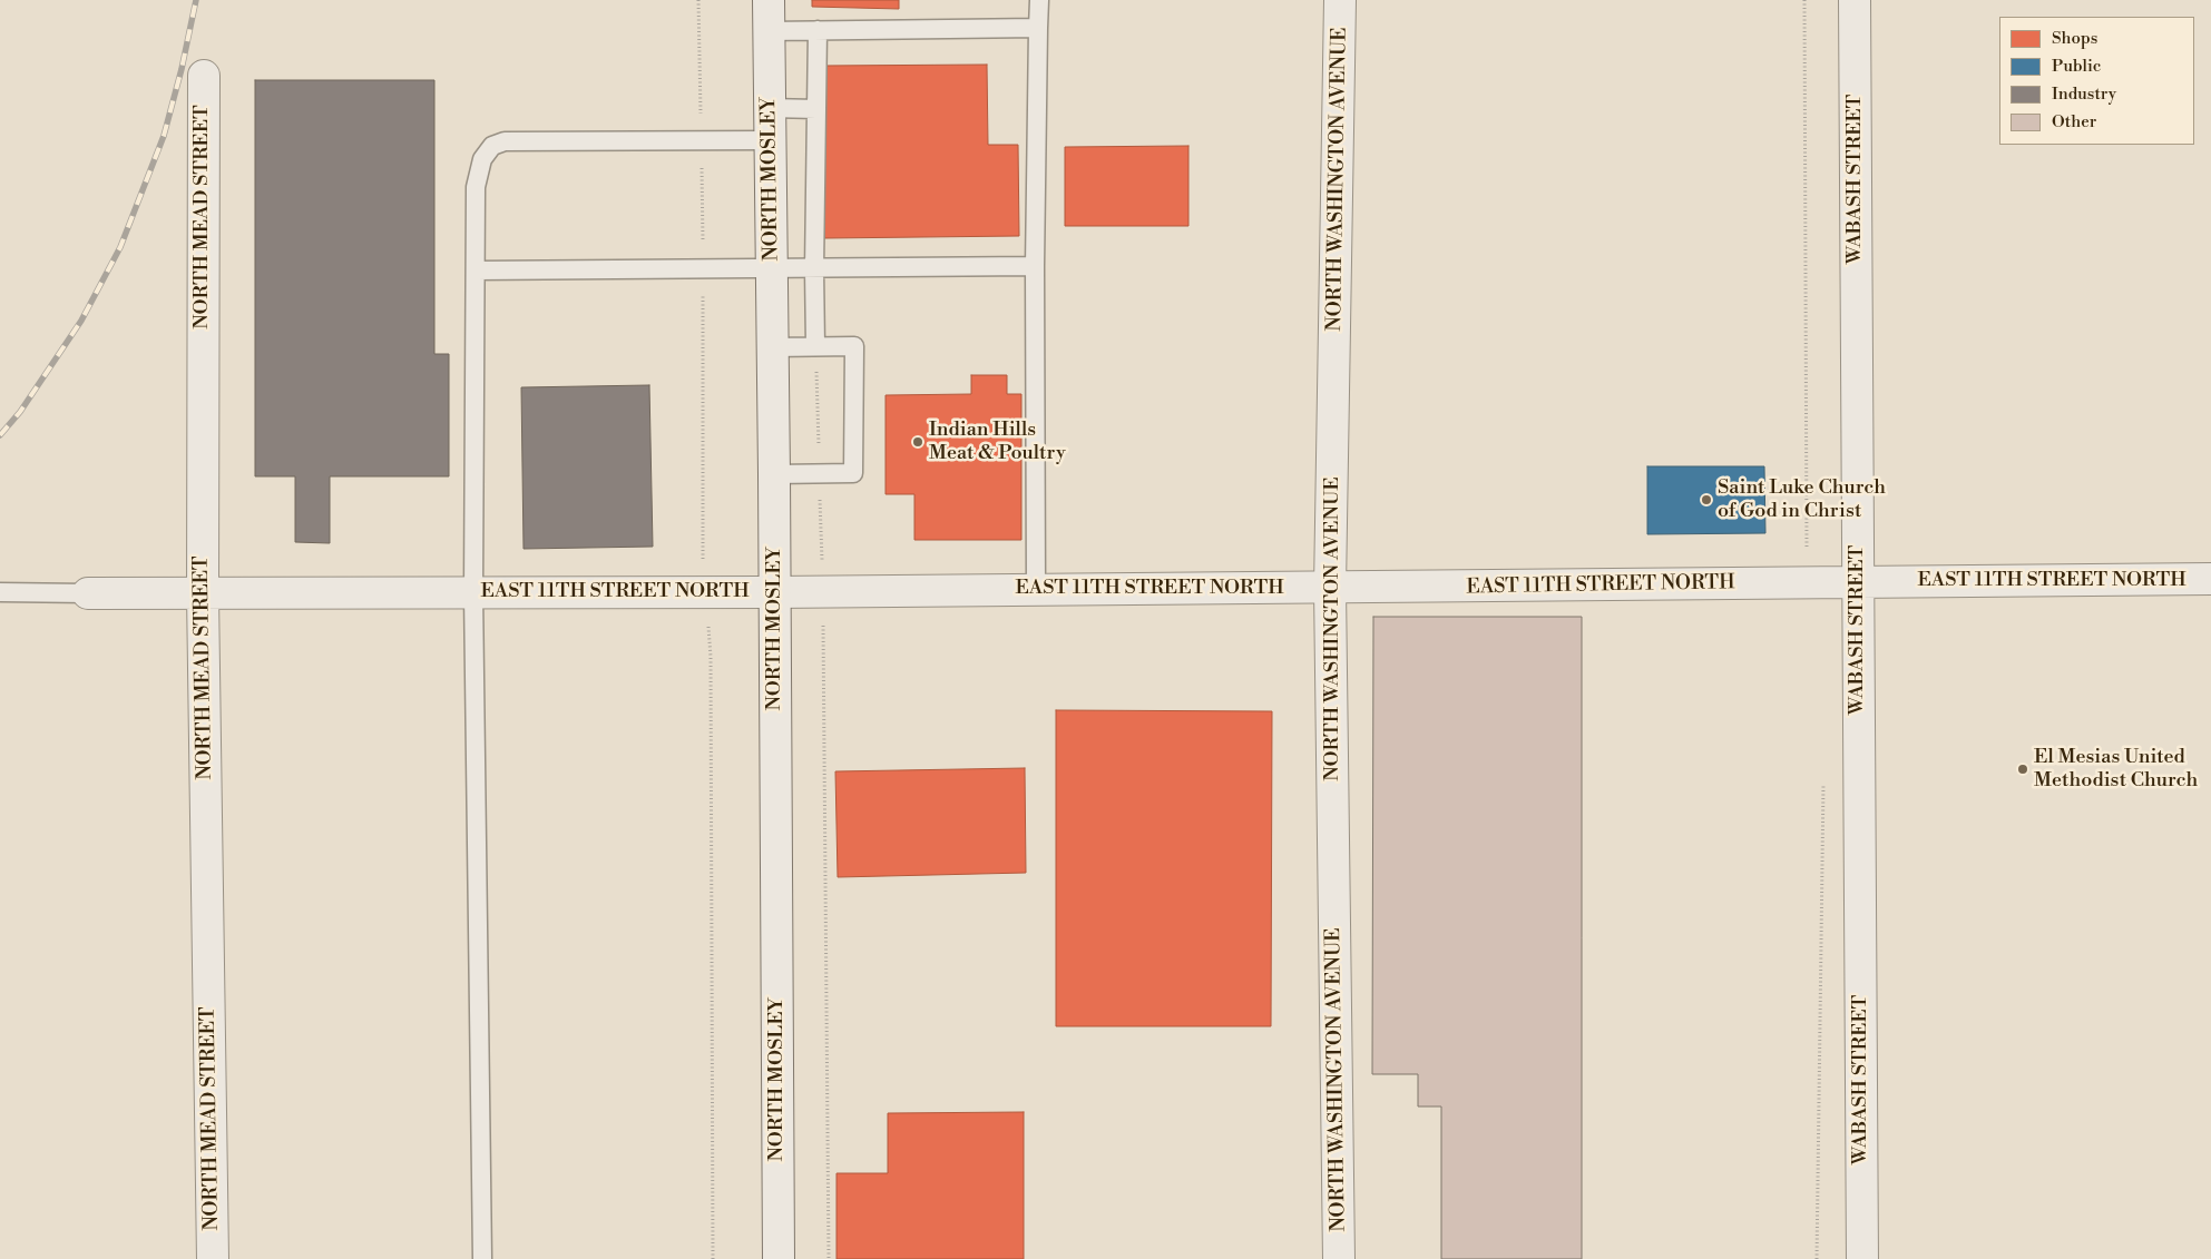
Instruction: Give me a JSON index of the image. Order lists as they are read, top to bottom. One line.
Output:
{"streets":{"street":["NORTH MOSLEY","NORTH WASHINGTON AVENUE","WABASH STREET","NORTH MEAD STREET","EAST 11TH STREET NORTH"]},"crossings":[["NORTH MOSLEY","EAST 11TH STREET NORTH"],["NORTH WASHINGTON AVENUE","EAST 11TH STREET NORTH"],["WABASH STREET","EAST 11TH STREET NORTH"],["NORTH MEAD STREET","EAST 11TH STREET NORTH"]],"places":["Indian Hills Meat & Poultry","Saint Luke Church of God in Christ","El Mesias United Methodist Church"],"legend":["Shops","Public","Industry","Other"]}
